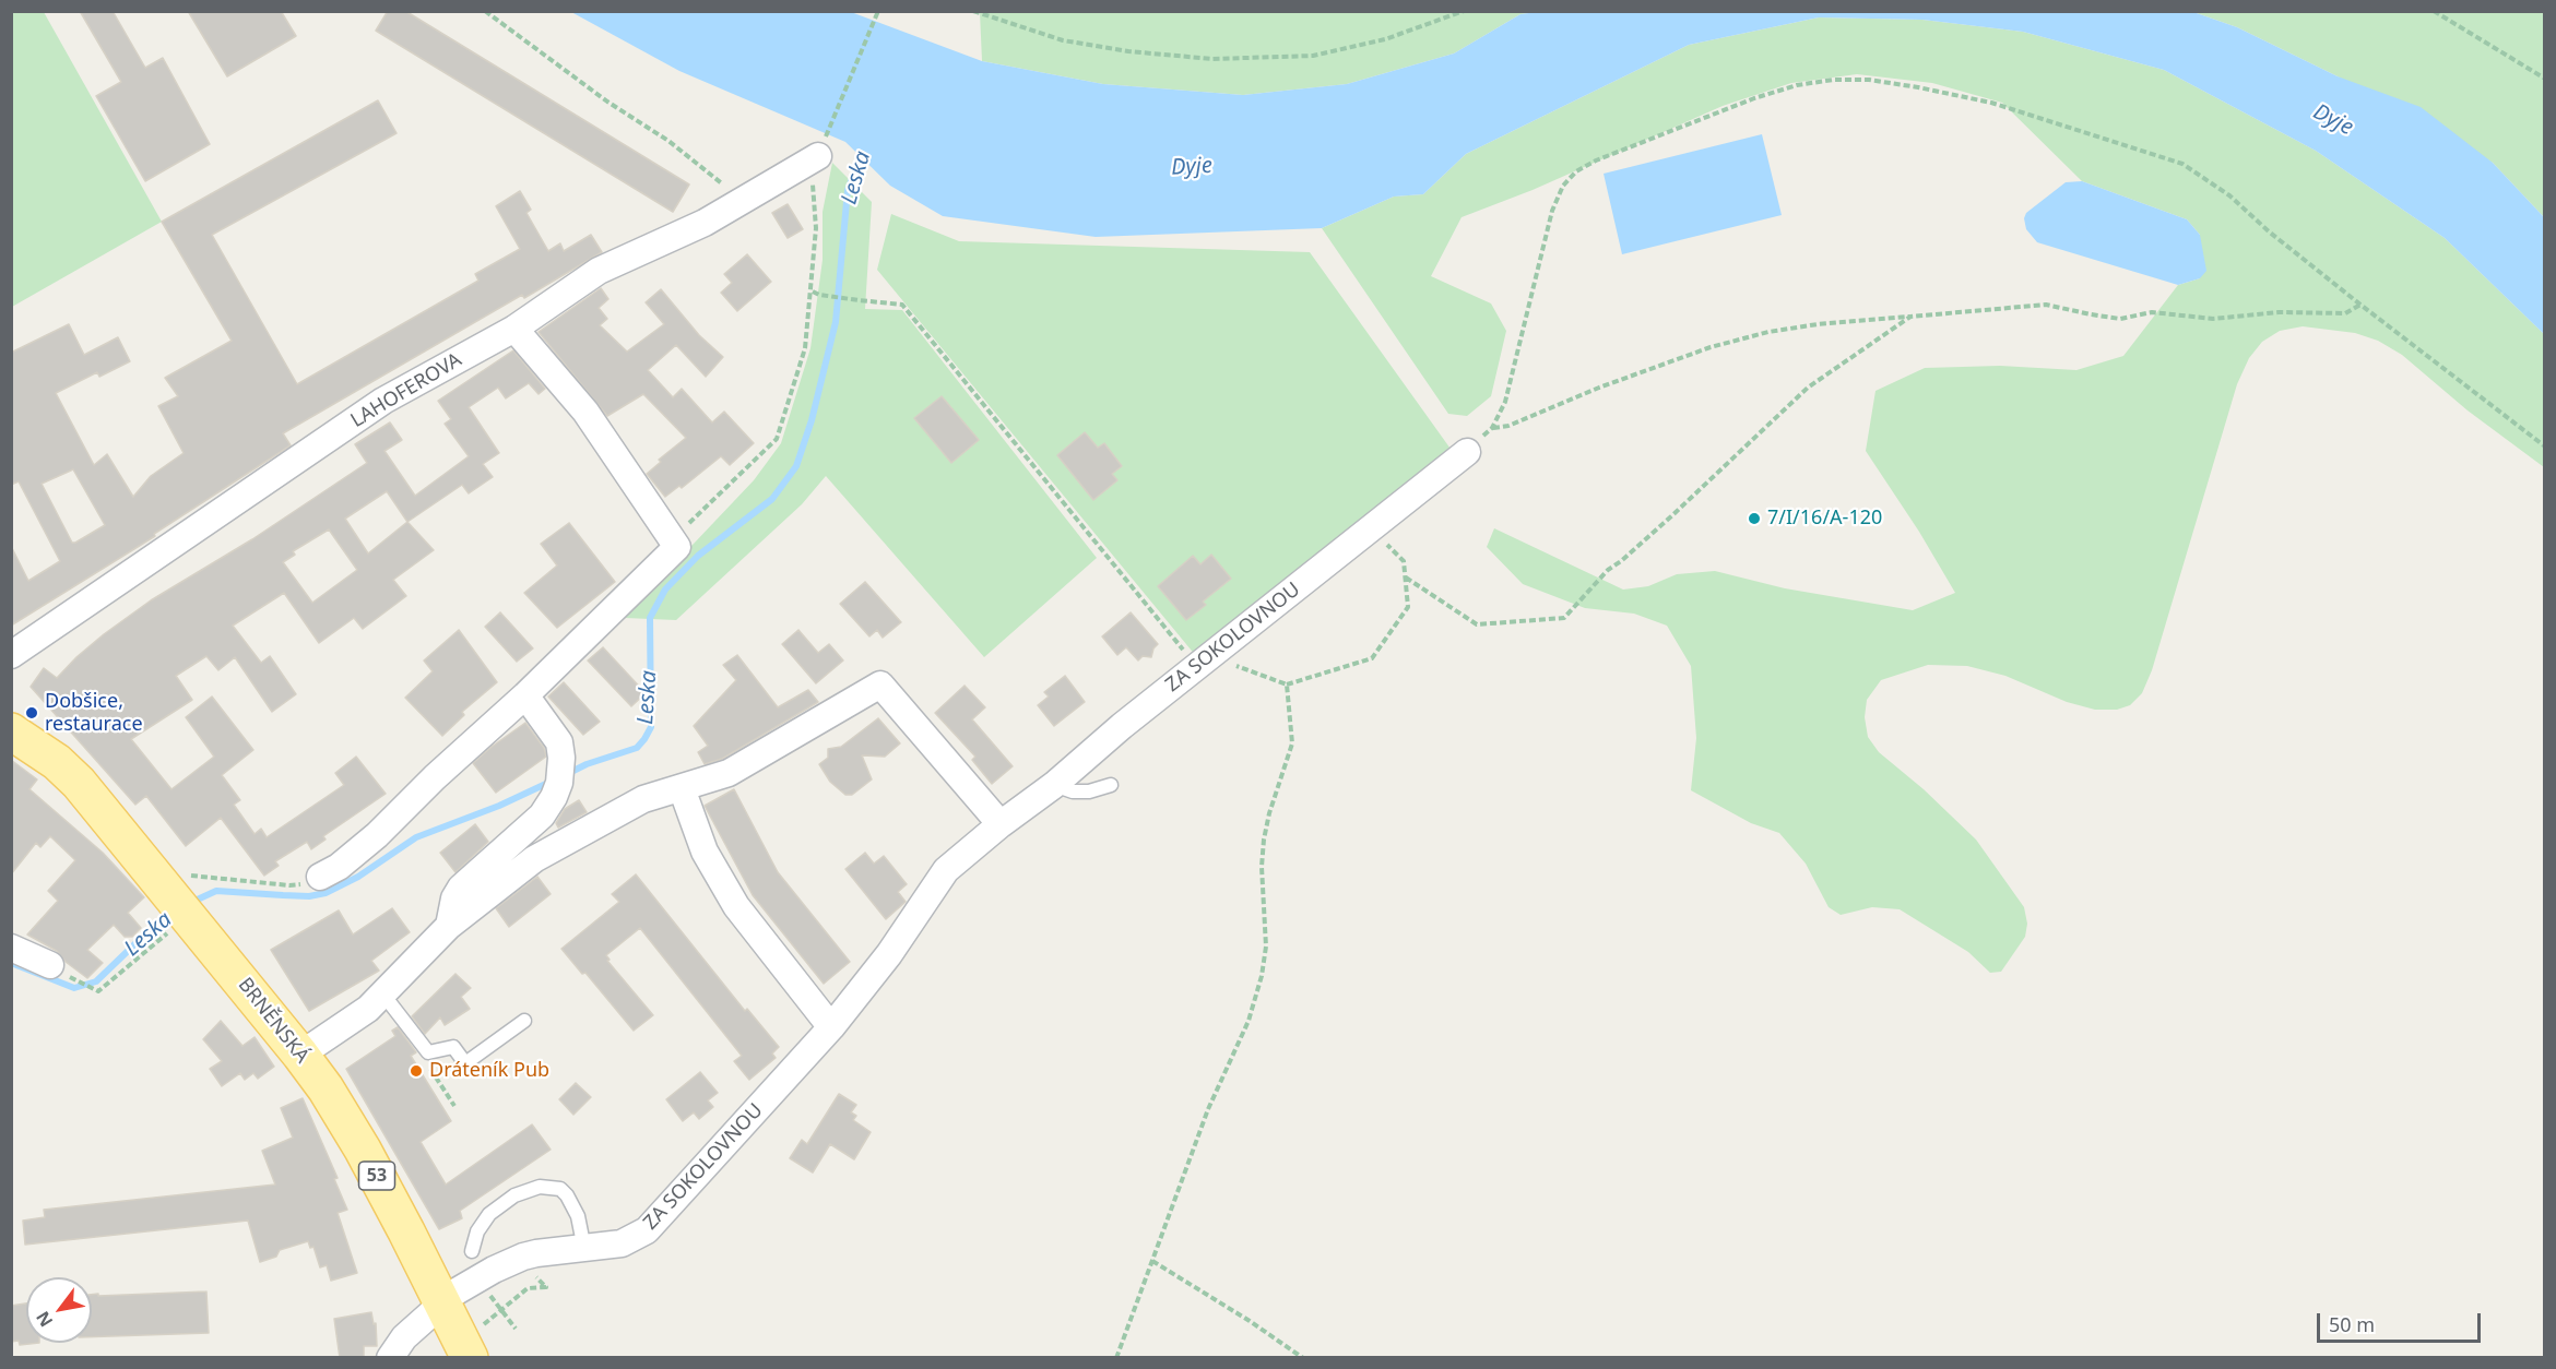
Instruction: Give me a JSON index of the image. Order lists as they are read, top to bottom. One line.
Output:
{"streets":{"main road":["BRNĚNSKÁ","53"],"street":["LAHOFEROVA","ZA SOKOLOVNOU"]},"crossings":[["ZA SOKOLOVNOU","BRNĚNSKÁ"]],"water":["Dyje","Leska"],"places":["7/I/16/A-120","Dobšice, restaurace","Dráteník Pub"],"scale_bar":"50 m","north":"bottom left"}
